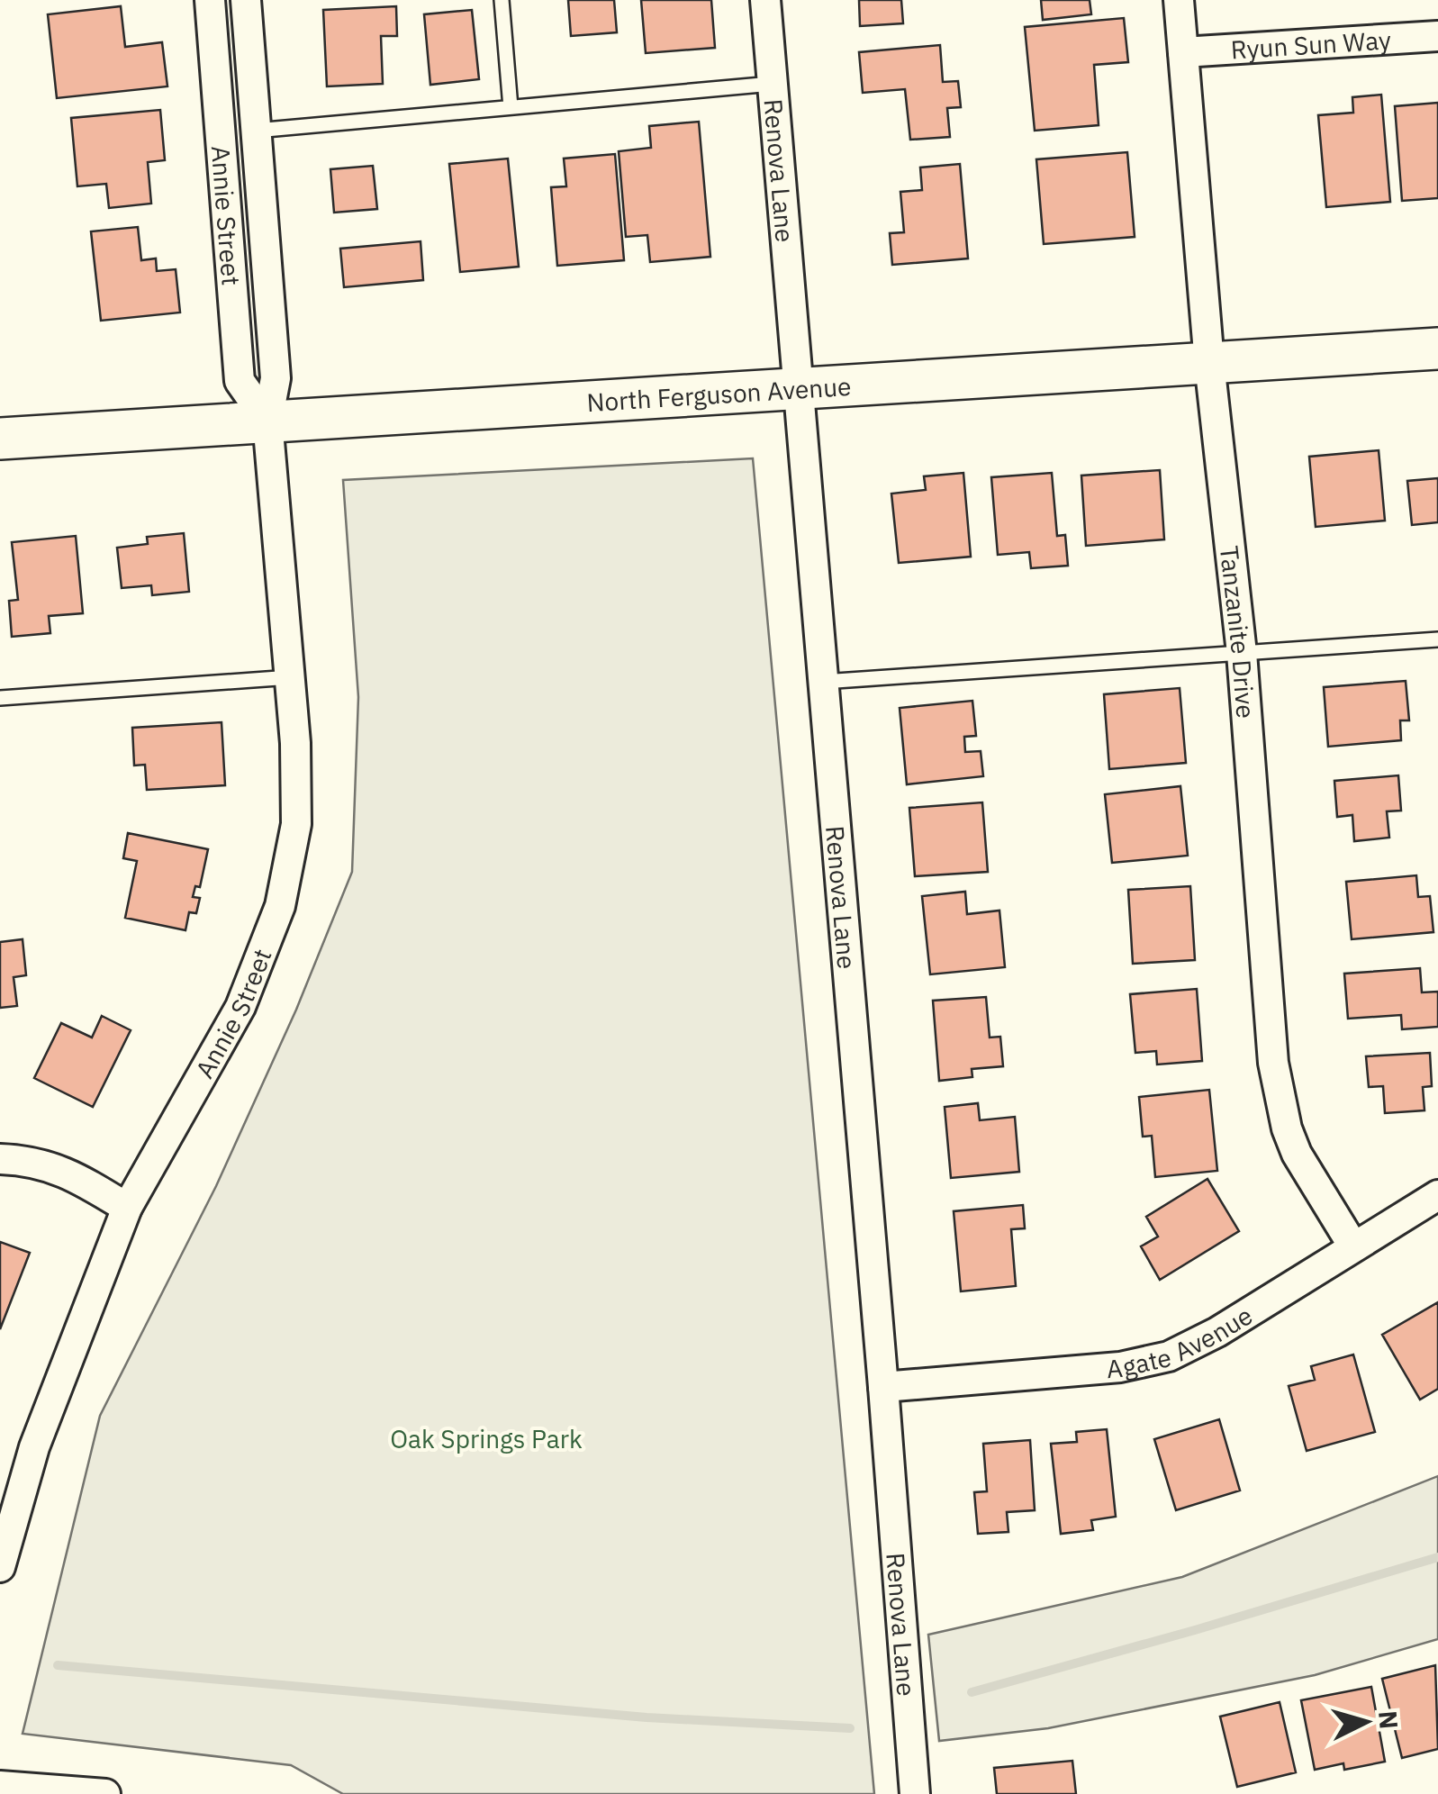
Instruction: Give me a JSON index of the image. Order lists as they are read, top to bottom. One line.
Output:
{"streets":{"street":["Ryun Sun Way","Renova Lane","Annie Street","North Ferguson Avenue","Tanzanite Drive","Agate Avenue"]},"crossings":[["Ryun Sun Way","Tanzanite Drive"],["Renova Lane","North Ferguson Avenue"],["Renova Lane","Agate Avenue"],["Annie Street","North Ferguson Avenue"],["North Ferguson Avenue","Tanzanite Drive"],["Tanzanite Drive","Agate Avenue"]],"parks":["Oak Springs Park"],"north":"right"}
